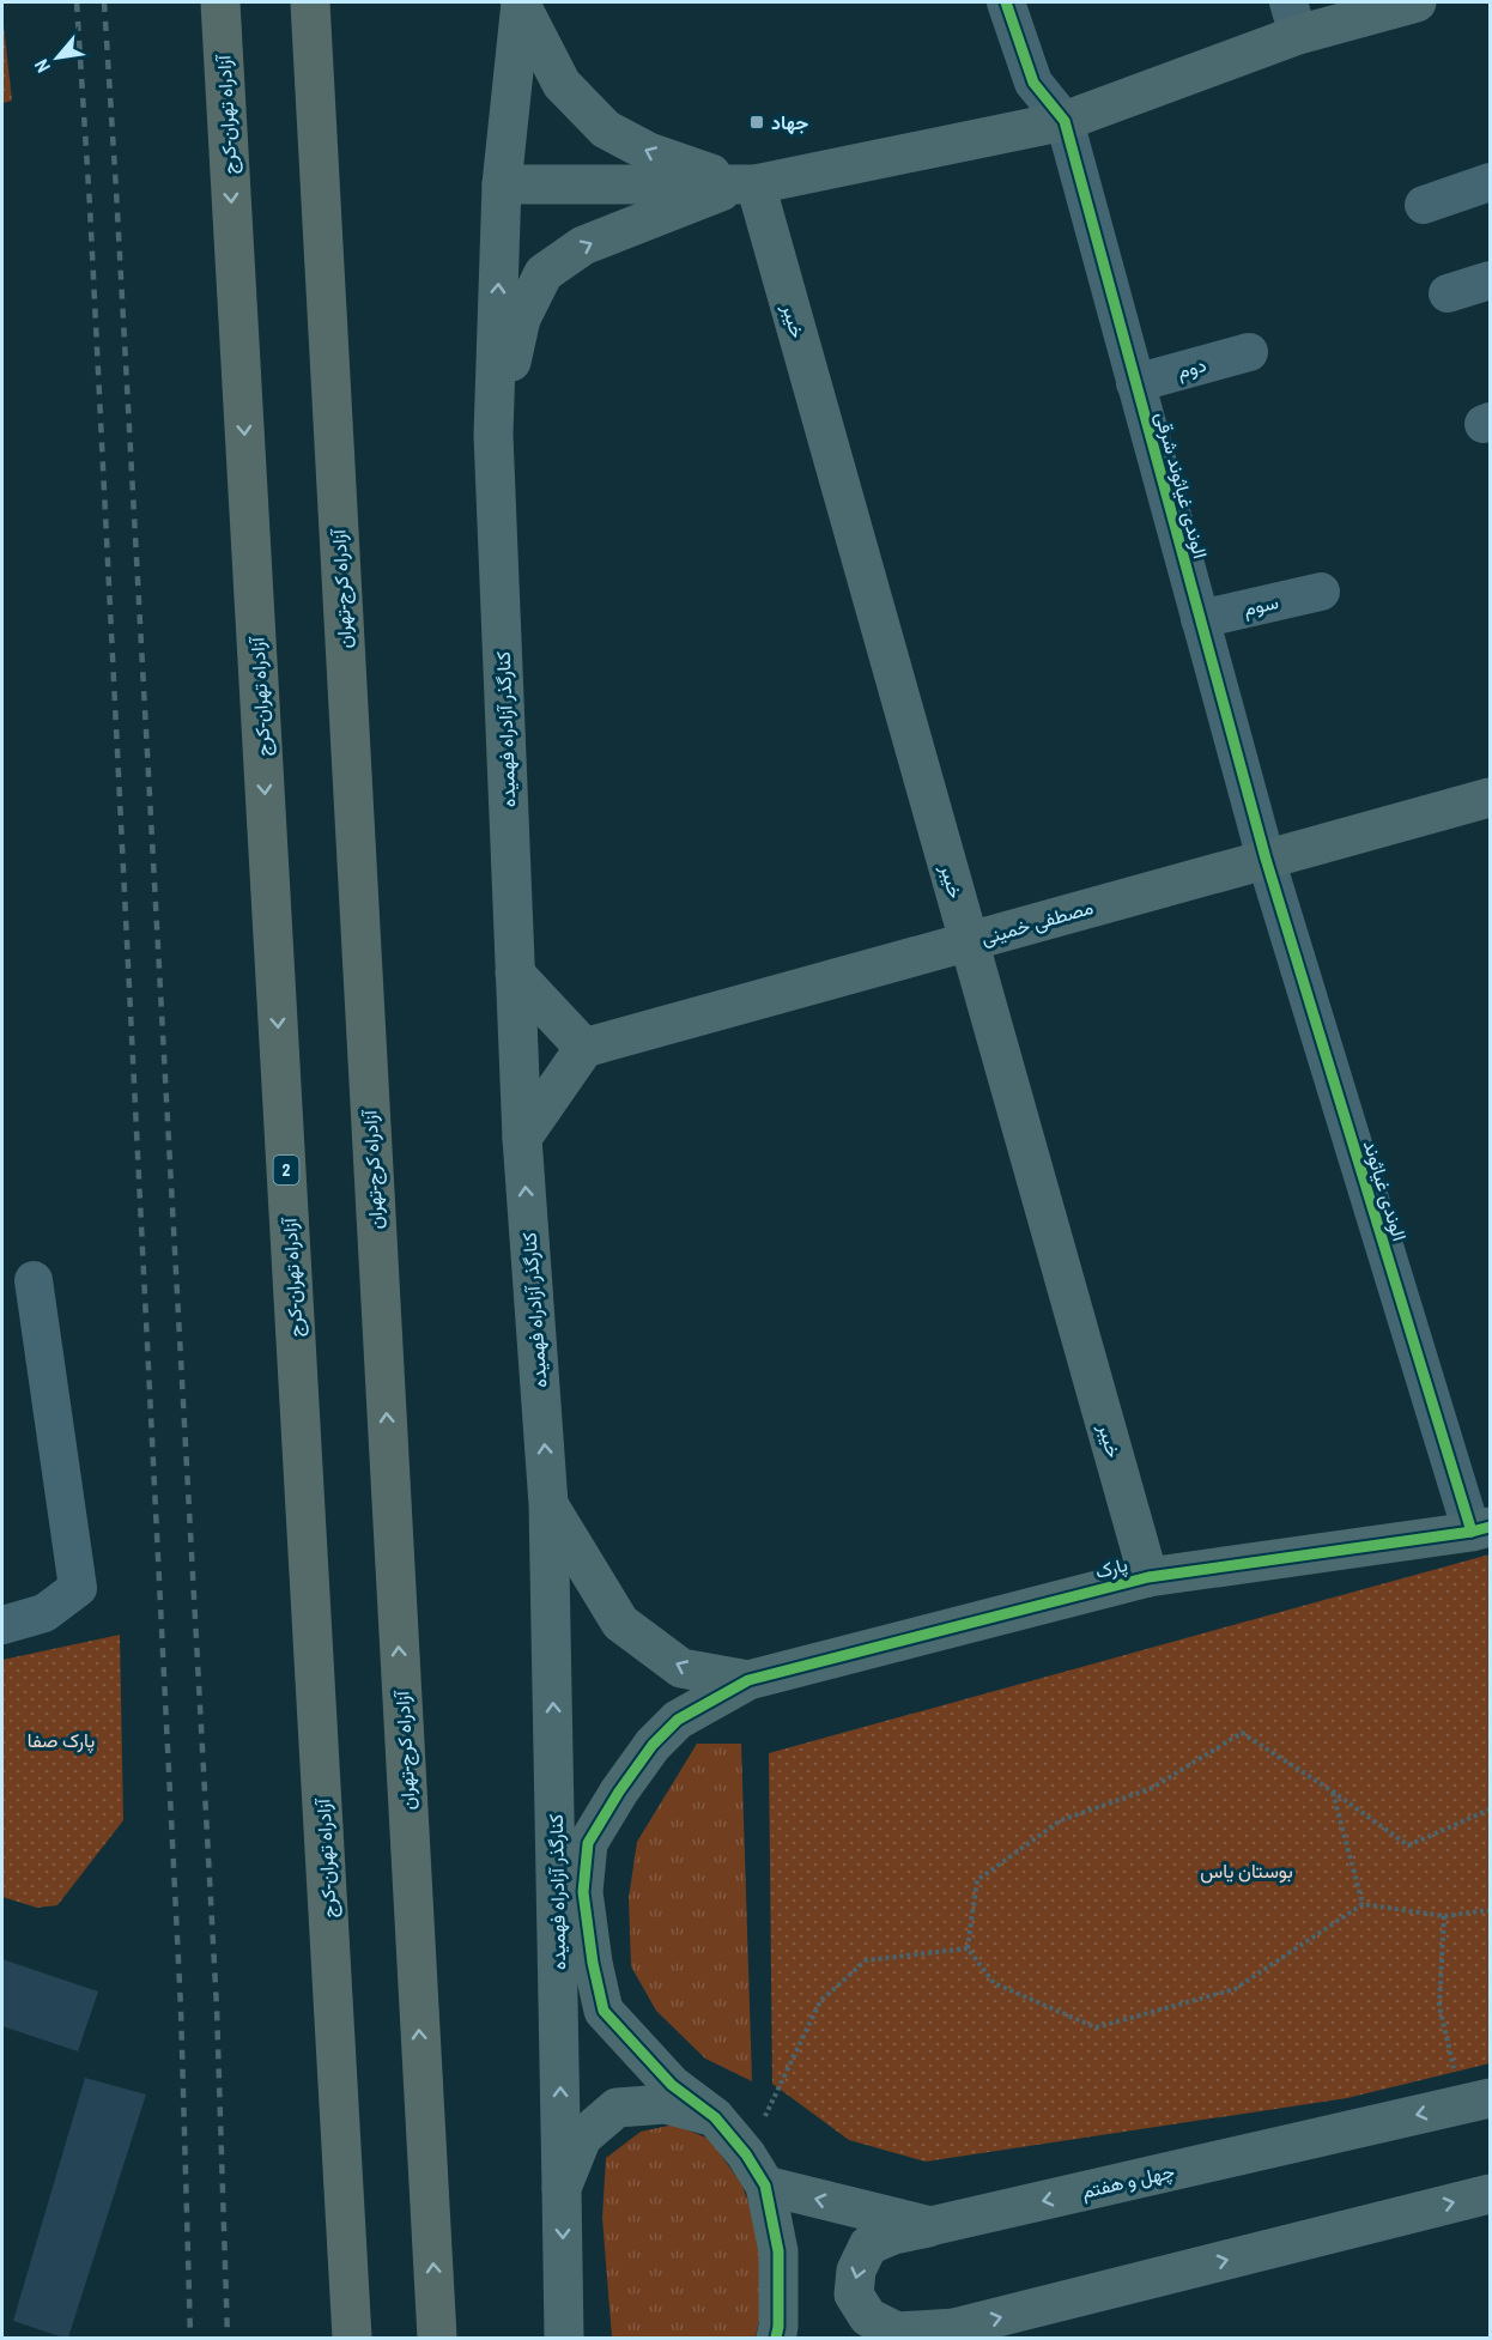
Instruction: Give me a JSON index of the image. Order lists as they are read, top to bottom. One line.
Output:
{"streets":{"highway":["آزادراه تهران-کرج","آزادراه کرج-تهران","2"],"street":["خیبر","دوم","الوندی غیاثوند شرقی","سوم","کنارگذر آزادراه فهمیده","مصطفی خمینی","الوندی غیاثوند","پارک","چهل و هفتم"]},"crossings":[["خیبر","مصطفی خمینی"],["خیبر","پارک"],["دوم","الوندی غیاثوند شرقی"],["الوندی غیاثوند شرقی","سوم"],["الوندی غیاثوند شرقی","مصطفی خمینی"],["الوندی غیاثوند شرقی","الوندی غیاثوند"],["مصطفی خمینی","الوندی غیاثوند"],["الوندی غیاثوند","پارک"]],"one_way":["آزادراه تهران-کرج","آزادراه کرج-تهران"],"parks":["پارک صفا","بوستان یاس"],"places":{"transit":["جهاد"]},"north":"bottom left"}
